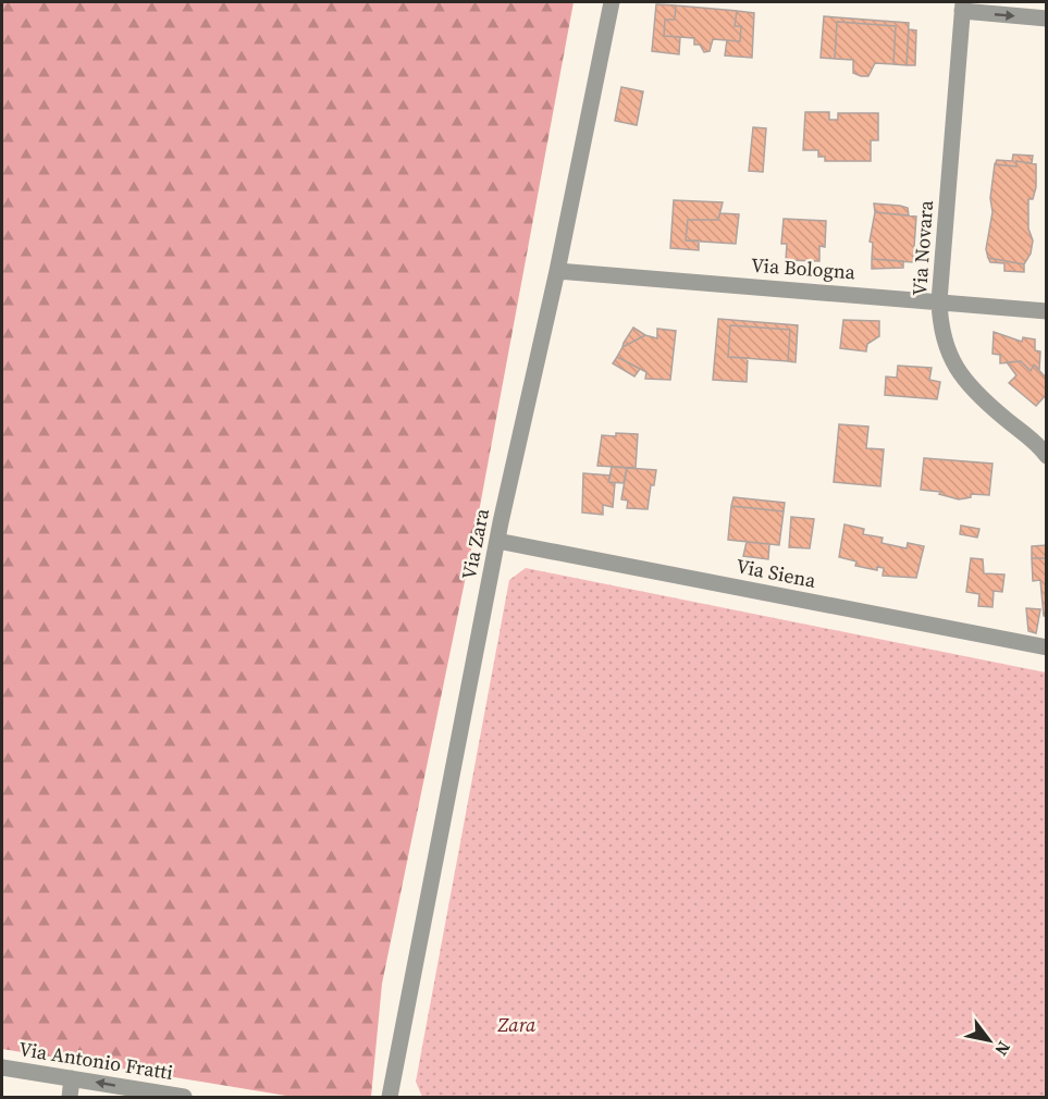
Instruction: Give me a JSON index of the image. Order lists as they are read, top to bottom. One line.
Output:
{"streets":{"street":["Via Novara","Via Bologna","Via Zara","Via Siena","Via Antonio Fratti"]},"crossings":[["Via Novara","Via Bologna"],["Via Bologna","Via Zara"],["Via Zara","Via Siena"]],"one_way":["Via Antonio Fratti"],"parks":["Zara"],"north":"bottom right"}
